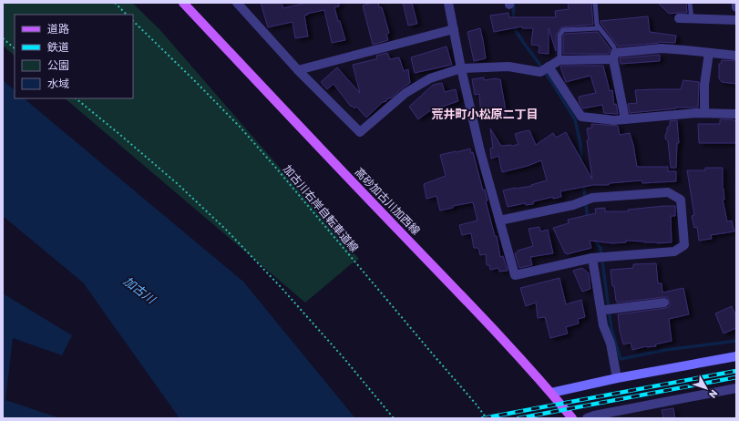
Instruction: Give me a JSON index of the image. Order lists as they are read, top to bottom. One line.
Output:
{"streets":{"main road":["高砂加古川加西線"],"path":["加古川右岸自転車道線"]},"districts":["荒井町小松原二丁目"],"water":["加古川"],"legend":["道路","鉄道","公園","水域"],"north":"bottom right"}
